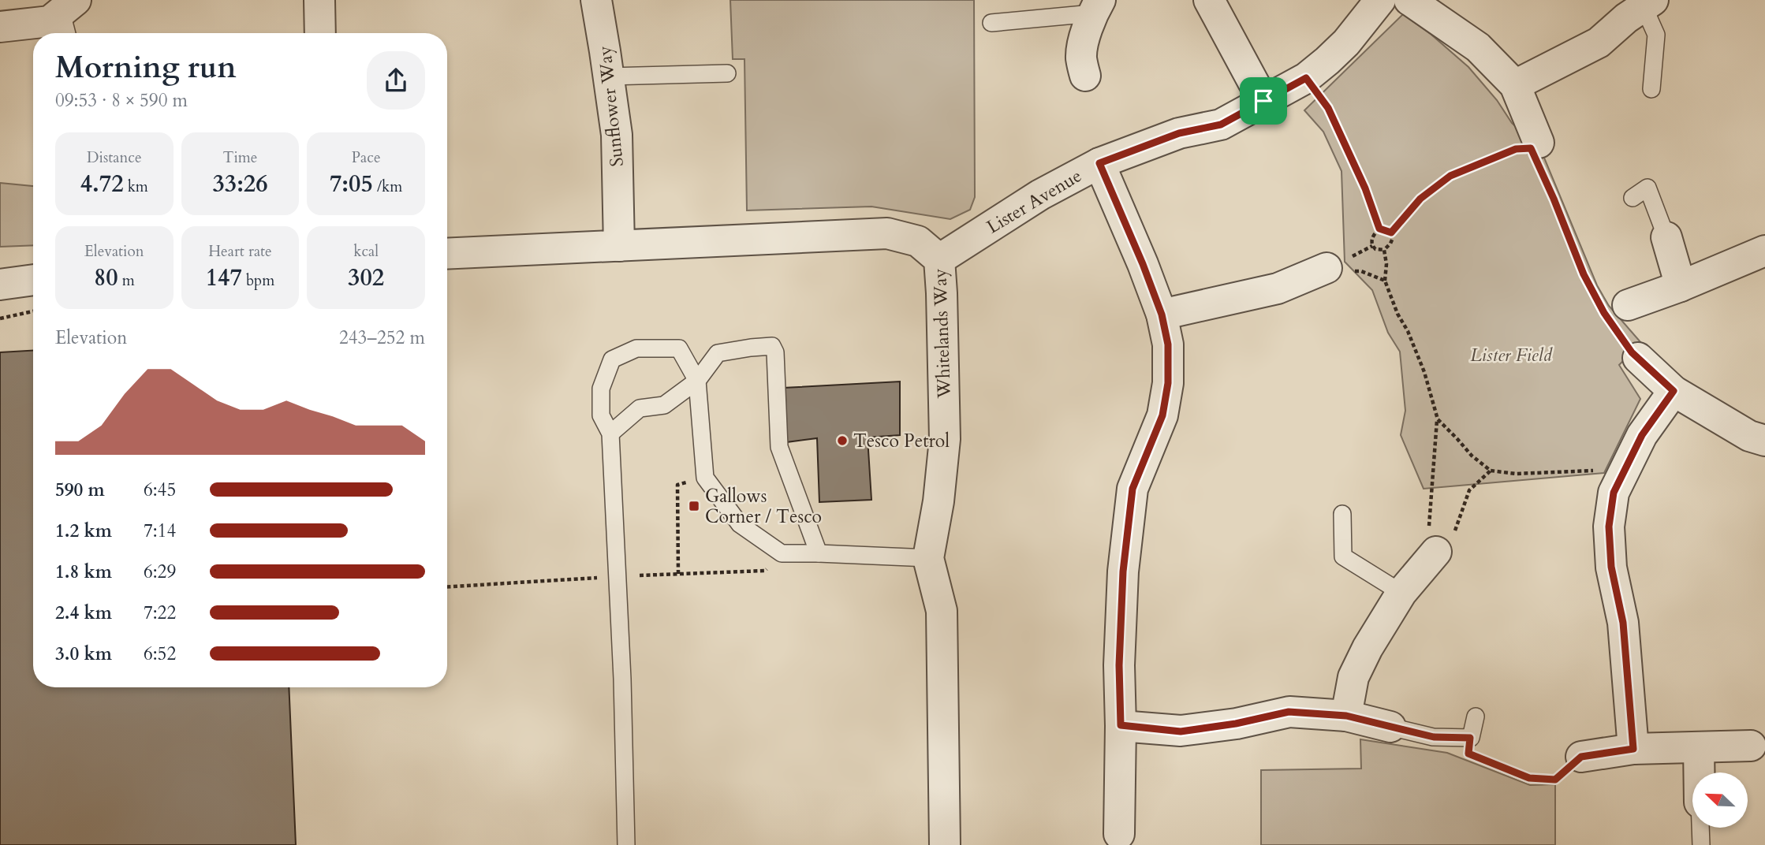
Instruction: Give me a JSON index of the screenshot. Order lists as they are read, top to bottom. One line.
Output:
{"streets":{"street":["Sunflower Way","Lister Avenue","Whitelands Way"]},"crossings":[["Sunflower Way","Whitelands Way"],["Lister Avenue","Whitelands Way"]],"parks":["Lister Field"],"places":{"other":["Tesco Petrol"],"transit":["Gallows Corner / Tesco"]},"north":"top left","page":{"heading":["Morning run","09:53 · 8 × 590 m"],"stats":[["Distance","4.72 km"],["Time","33:26"],["Pace","7:05 /km"],["Elevation","80 m"],["Heart rate","147 bpm"],["kcal","302"]],"chart":["Elevation","243–252 m"],"list":[{"name":"590 m","note":"6:45"},{"name":"1.2 km","note":"7:14"},{"name":"1.8 km","note":"6:29"},{"name":"2.4 km","note":"7:22"},{"name":"3.0 km","note":"6:52"}]}}
